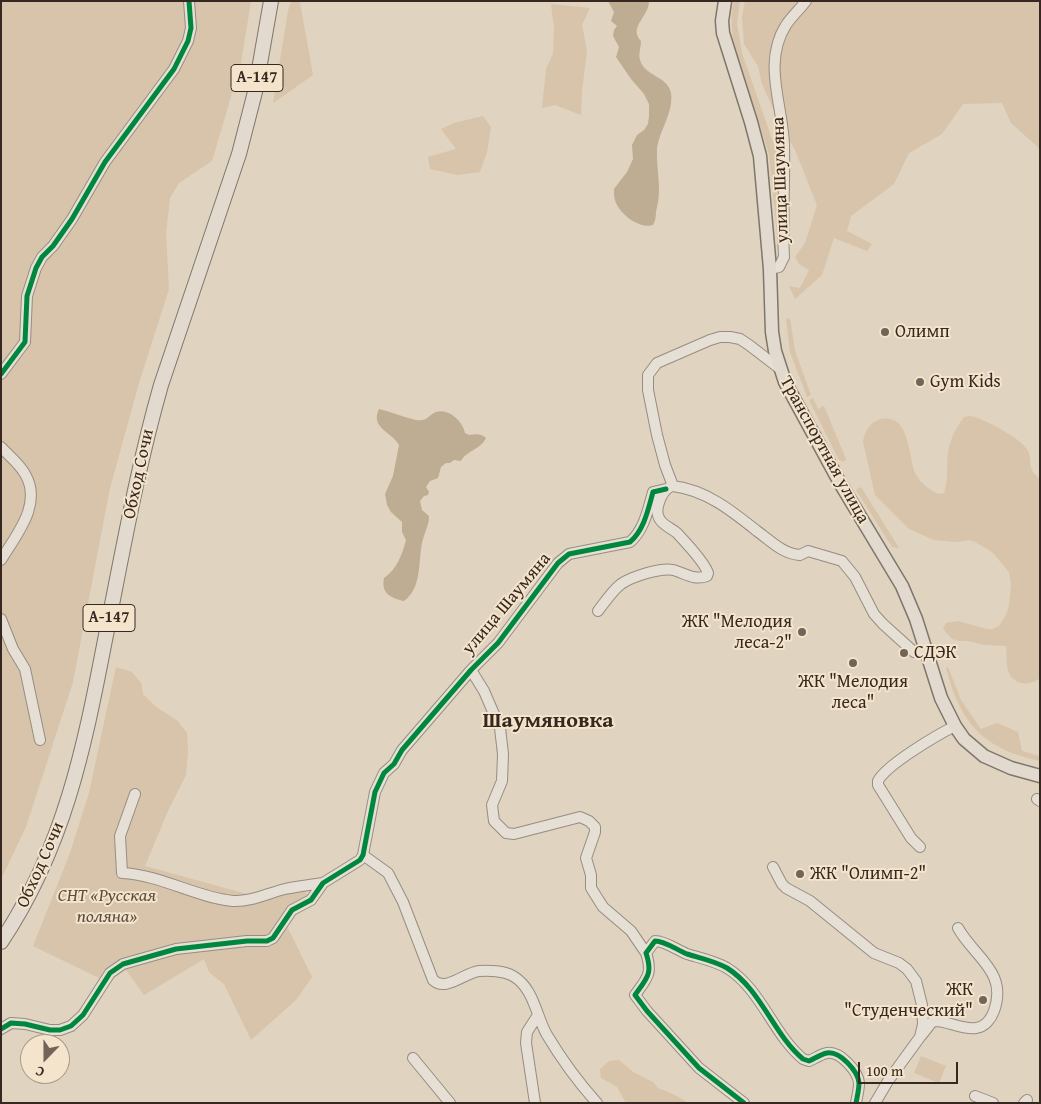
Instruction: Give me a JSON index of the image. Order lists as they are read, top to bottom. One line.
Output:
{"streets":{"highway":["А-147","Обход Сочи"],"main road":["Транспортная улица"],"street":["улица Шаумяна"]},"crossings":[["улица Шаумяна","Транспортная улица"]],"districts":["Шаумяновка"],"parks":["СНТ «Русская поляна»"],"places":["Олимп","Gym Kids","ЖК \"Мелодия леса-2\"","СДЭК","ЖК \"Мелодия леса\"","ЖК \"Олимп-2\"","ЖК \"Студенческий\""],"scale_bar":"100 m","north":"bottom"}
